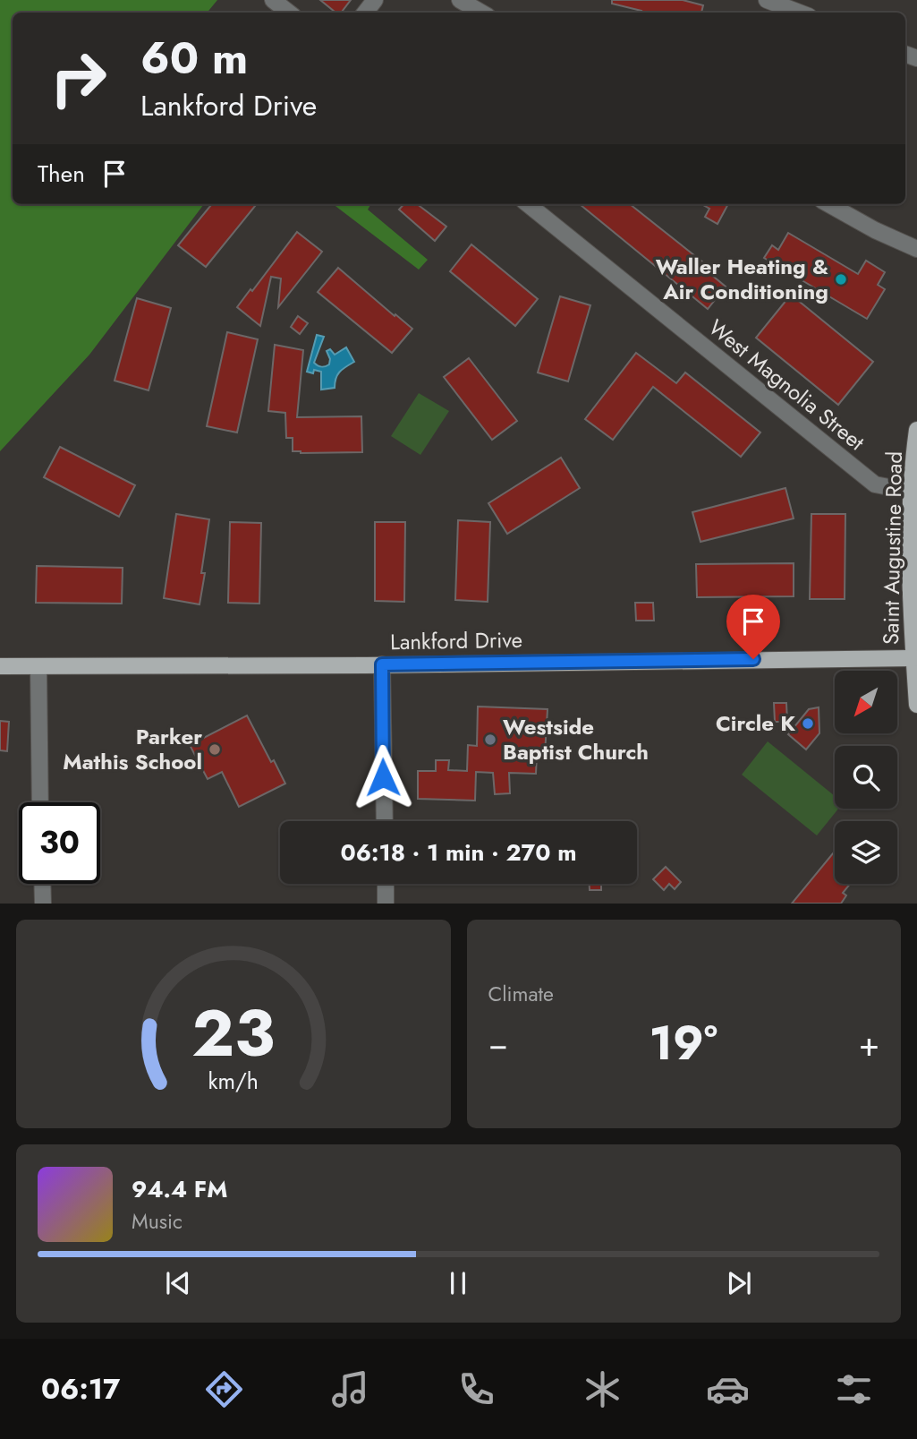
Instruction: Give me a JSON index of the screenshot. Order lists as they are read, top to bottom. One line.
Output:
{"streets":{"main road":["Saint Augustine Road","Lankford Drive"],"street":["West Magnolia Street"]},"crossings":[["West Magnolia Street","Saint Augustine Road"],["Saint Augustine Road","Lankford Drive"]],"places":["Waller Heating & Air Conditioning","Circle K","Westside Baptist Church","Parker Mathis School"],"north":"bottom left","page":{"turn":["60 m","Lankford Drive"],"then":"Then","limit":"30","trip":"06:18 · 1 min · 270 m","tile":"Climate","heat":["−","19°","+"],"song":["94.4 FM","Music"],"tabs":"06:17","gauge":["23","km/h"]}}
